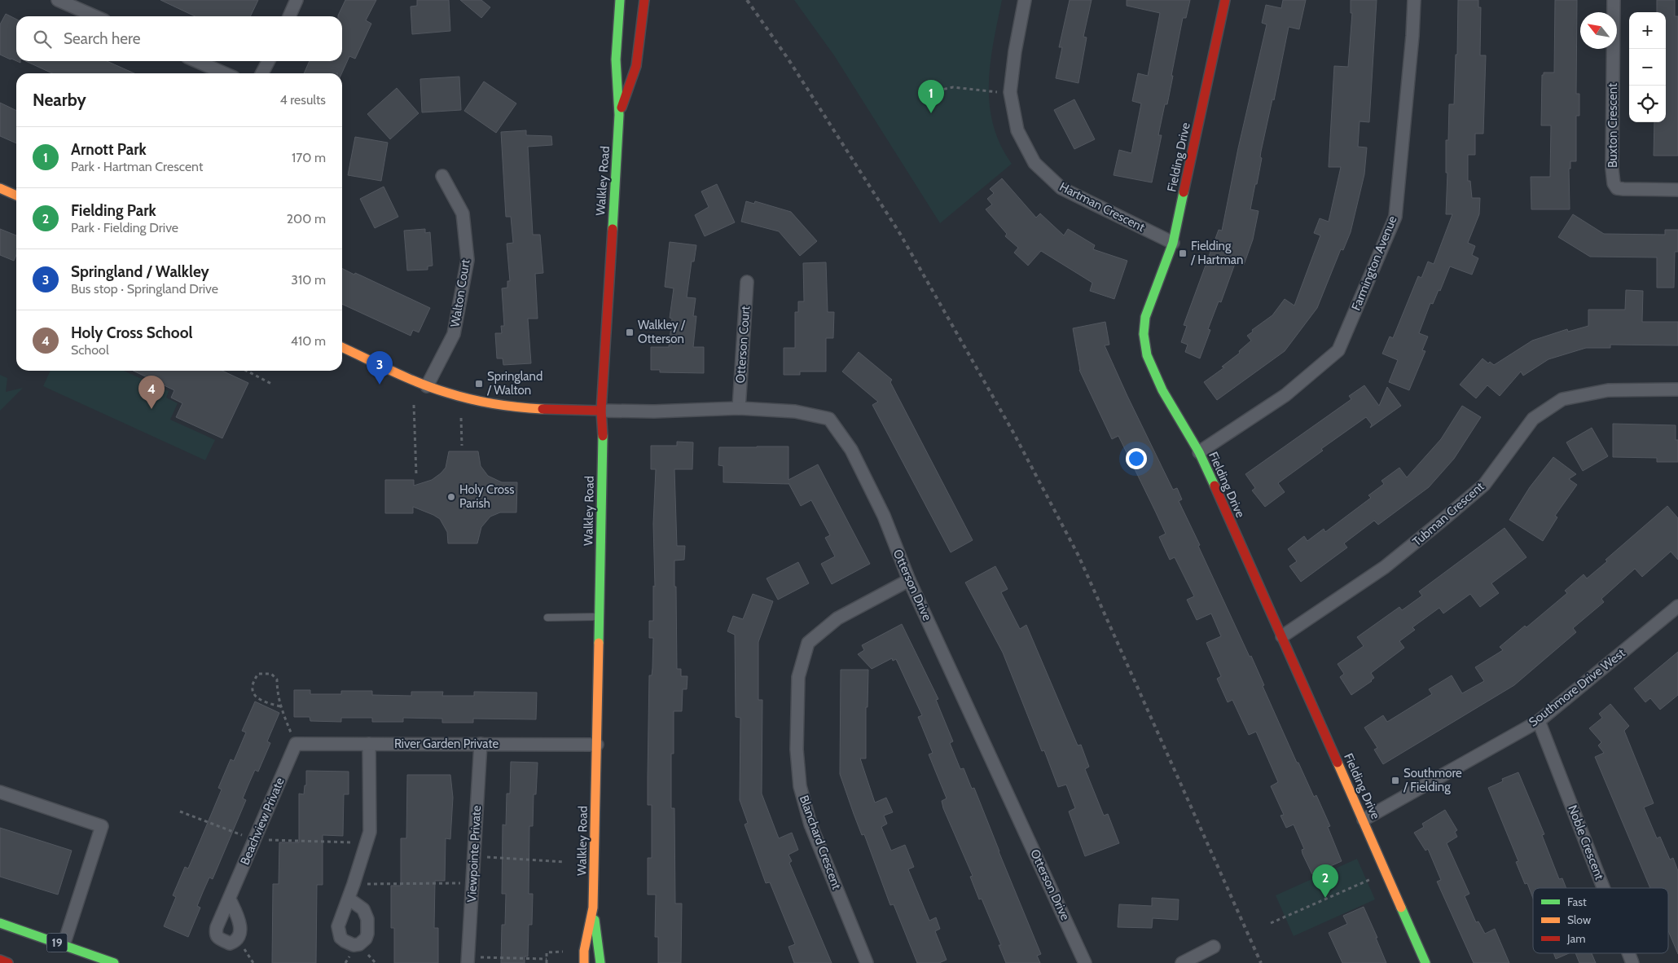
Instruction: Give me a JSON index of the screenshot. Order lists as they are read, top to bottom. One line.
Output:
{"streets":{"street":["Buxton Crescent","Fielding Drive","Walkley Road","Hartman Crescent","Farmington Avenue","Walton Court","Otterson Court","Tubman Crescent","Otterson Drive","Southmore Drive West","River Garden Private","Beachview Private","Blanchard Crescent","Noble Crescent","Viewpointe Private","19"]},"crossings":[["Fielding Drive","Hartman Crescent"],["Fielding Drive","Farmington Avenue"],["Fielding Drive","Tubman Crescent"],["Fielding Drive","Southmore Drive West"],["Walkley Road","Otterson Drive"],["Walkley Road","River Garden Private"],["Otterson Court","Otterson Drive"],["Otterson Drive","Blanchard Crescent"],["Southmore Drive West","Noble Crescent"],["River Garden Private","Beachview Private"],["River Garden Private","Viewpointe Private"]],"places":{"transit":["Fielding / Hartman","Walkley / Otterson","Springland / Walton","Southmore / Fielding"],"other":["Holy Cross Parish"]},"legend":["Fast","Slow","Jam"],"north":"top left","page":{"map_buttons":["+","−"],"search":"Search here","heading":["Nearby","4 results"],"pins":["1","3","4","2"],"list":[{"mark":"1","name":"Arnott Park","note":"Park · Hartman Crescent","value":"170 m"},{"mark":"2","name":"Fielding Park","note":"Park · Fielding Drive","value":"200 m"},{"mark":"3","name":"Springland / Walkley","note":"Bus stop · Springland Drive","value":"310 m"},{"mark":"4","name":"Holy Cross School","note":"School","value":"410 m"}]}}
